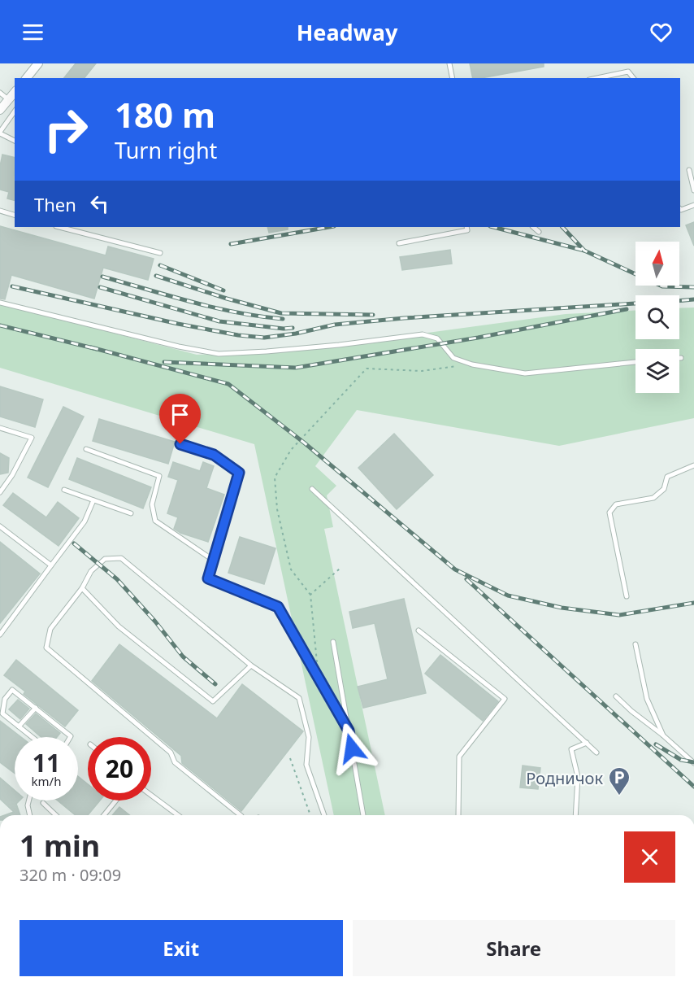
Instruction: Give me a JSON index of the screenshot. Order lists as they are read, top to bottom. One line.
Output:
{"places":{"parking":["Родничок"]},"north":"top","page":{"header":"Headway","turn":["180 m","Turn right"],"then":"Then","speed":"11 km/h","limit":"20","heading":["1 min","320 m · 09:09"],"buttons":["Exit","Share"]}}
